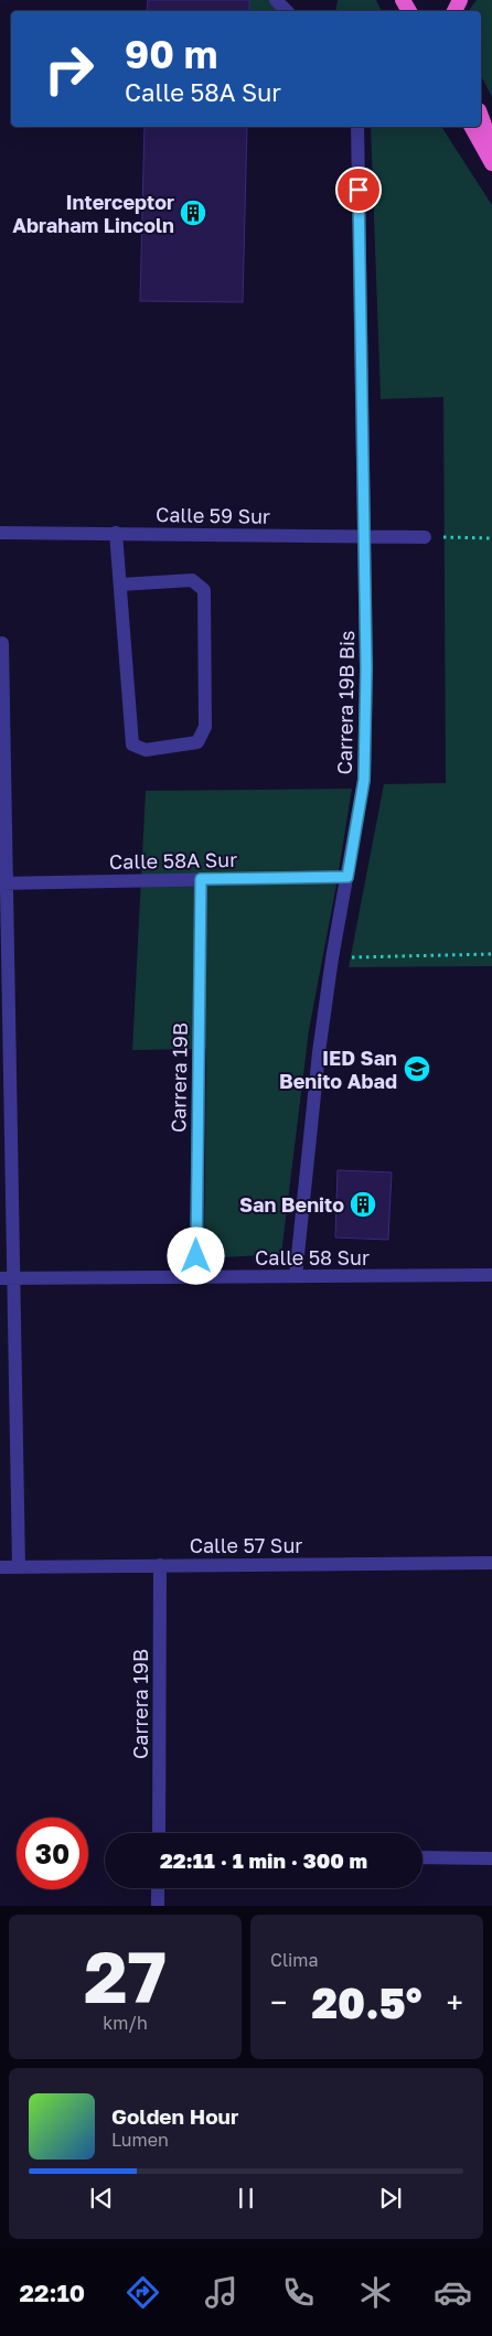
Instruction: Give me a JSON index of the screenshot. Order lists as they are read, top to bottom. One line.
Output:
{"streets":{"street":["Calle 59 Sur","Carrera 19B Bis","Calle 58A Sur","Carrera 19B","Calle 58 Sur","Calle 57 Sur"]},"crossings":[["Calle 59 Sur","Carrera 19B Bis"],["Carrera 19B Bis","Calle 58A Sur"],["Carrera 19B Bis","Calle 58 Sur"],["Calle 58A Sur","Carrera 19B"],["Carrera 19B","Calle 58 Sur"],["Carrera 19B","Calle 57 Sur"]],"places":{"building":["Interceptor Abraham Lincoln","San Benito"],"school or university":["IED San Benito Abad"]},"page":{"turn":["90 m","Calle 58A Sur"],"limit":"30","trip":"22:11 · 1 min · 300 m","tile":[["27","km/h"],"Clima"],"heat":["−","20.5°","+"],"song":["Golden Hour","Lumen"],"tabs":"22:10"}}
